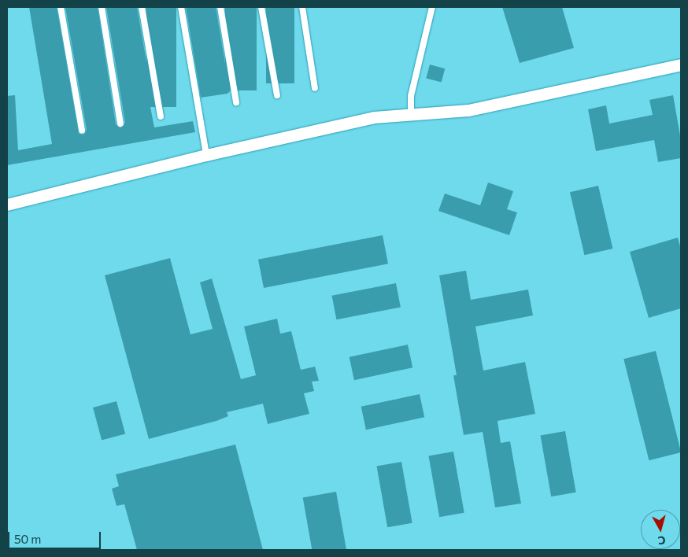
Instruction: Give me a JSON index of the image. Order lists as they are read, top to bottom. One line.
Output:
{"scale_bar":"50 m","north":"bottom"}
